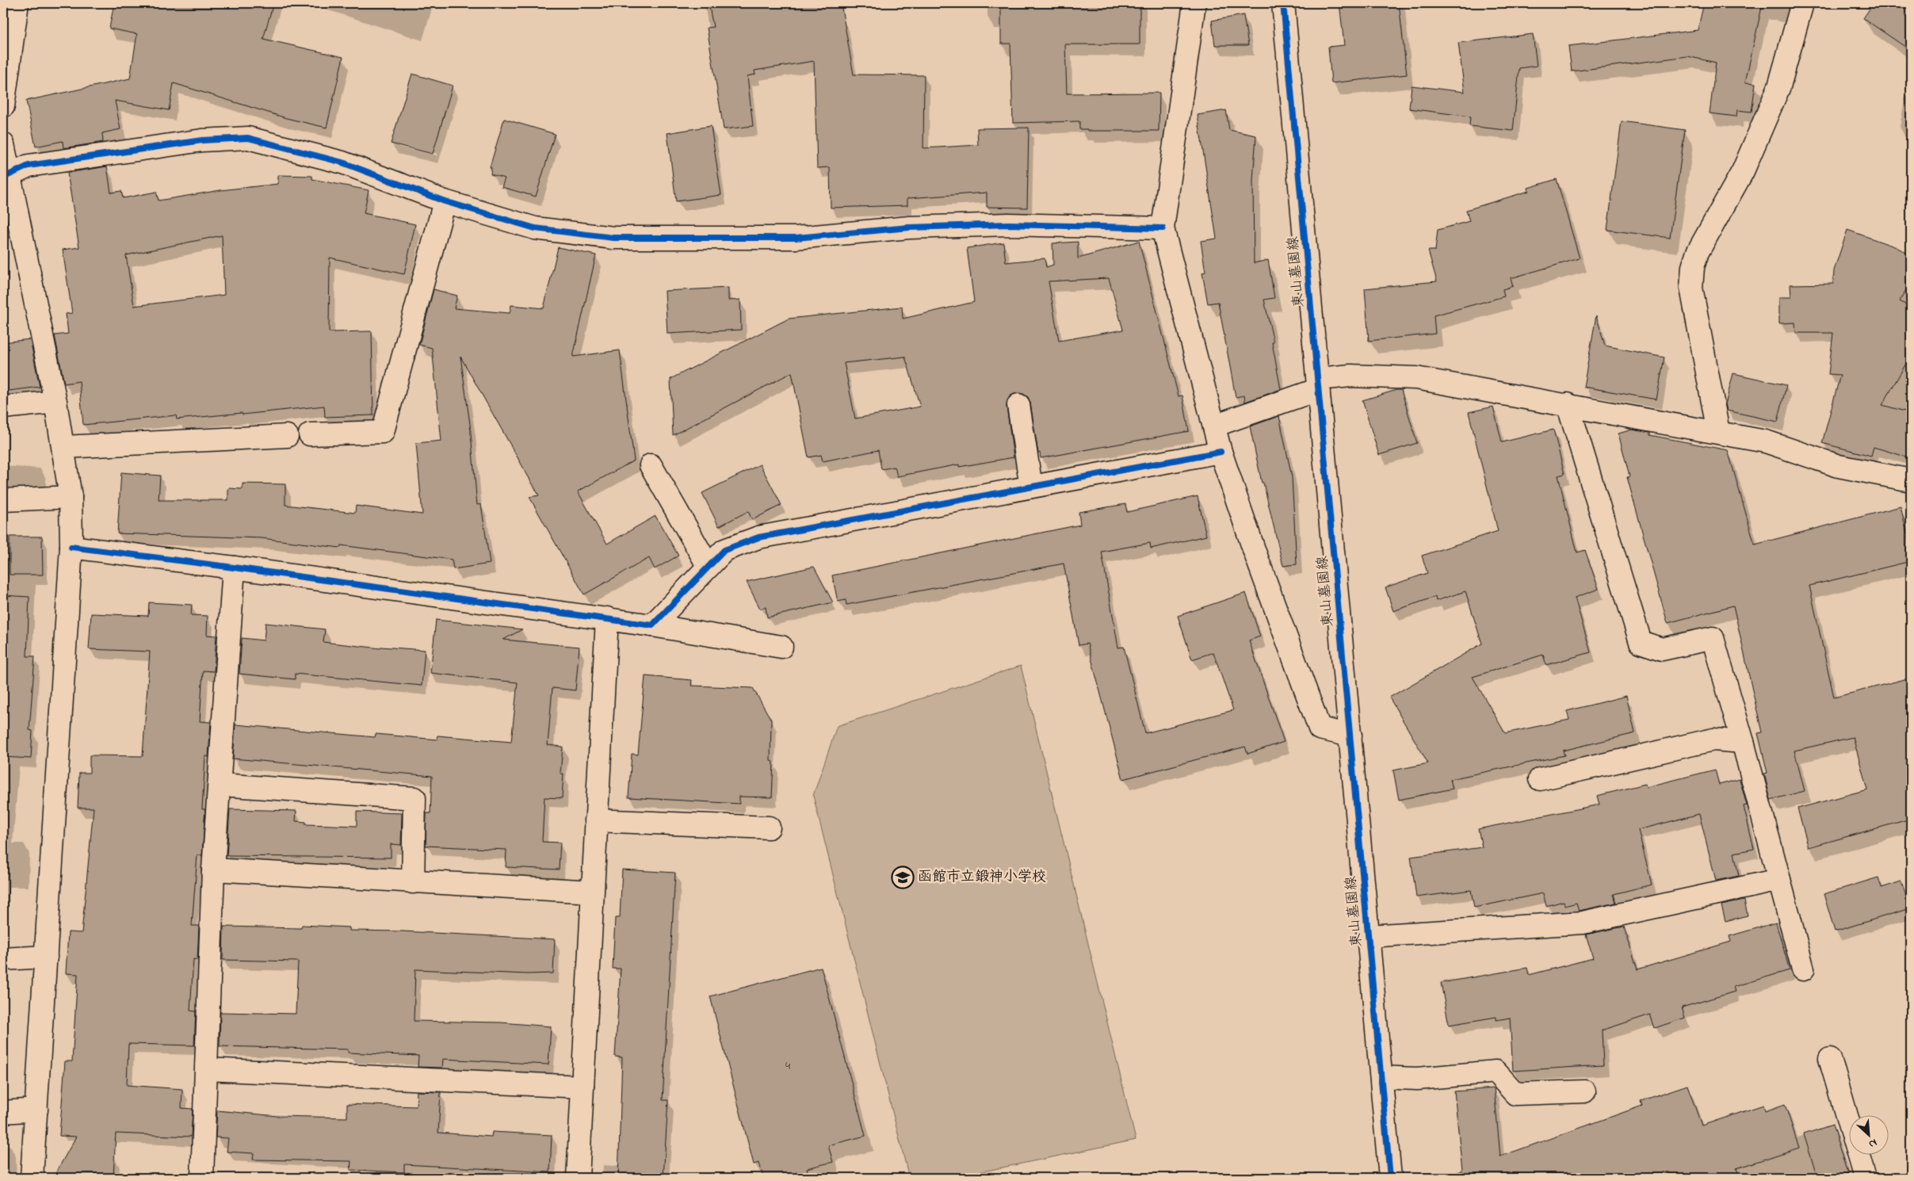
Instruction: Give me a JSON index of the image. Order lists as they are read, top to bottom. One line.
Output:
{"streets":{"street":["東山墓園線"]},"places":{"school or university":["函館市立鍛神小学校"]},"house_numbers":["4"],"north":"bottom right"}
